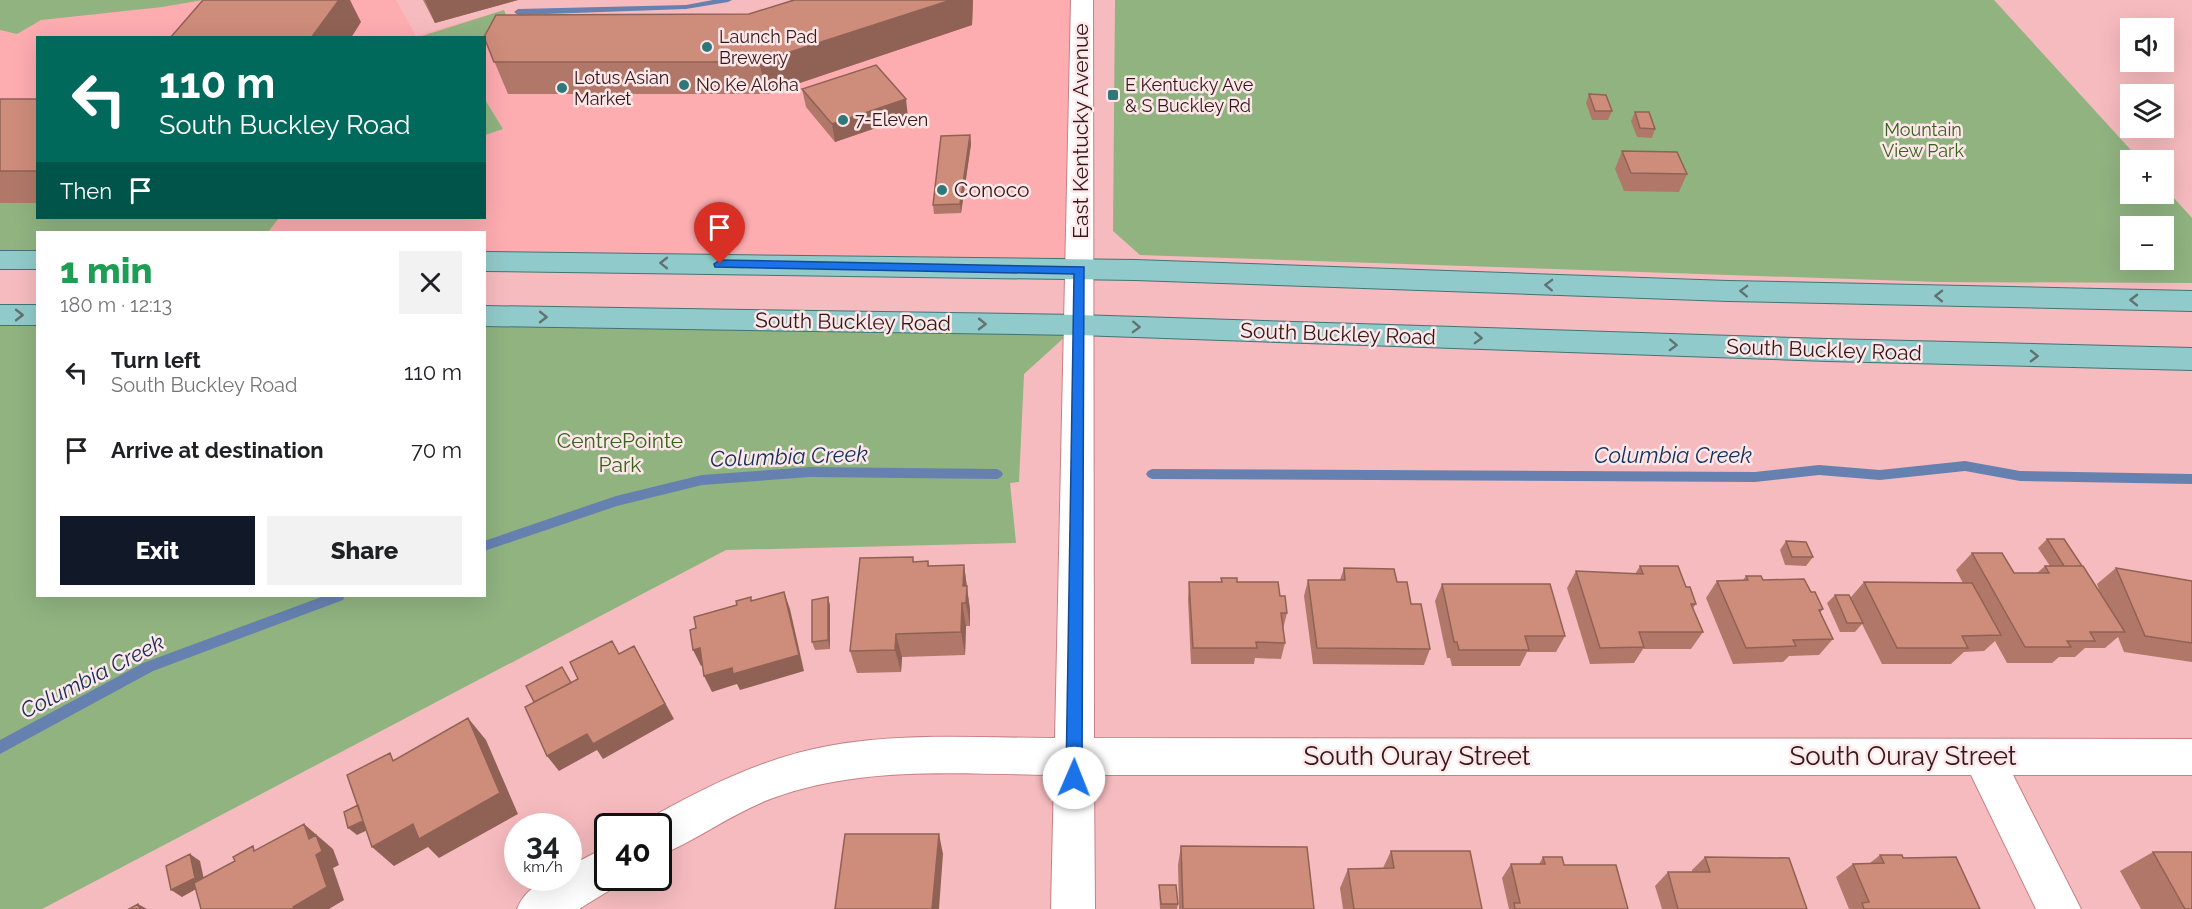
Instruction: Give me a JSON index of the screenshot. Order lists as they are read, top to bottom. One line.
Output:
{"streets":{"main road":["South Buckley Road"],"street":["East Kentucky Avenue","South Ouray Street"]},"crossings":[["East Kentucky Avenue","South Buckley Road"],["East Kentucky Avenue","South Ouray Street"]],"water":["Columbia Creek"],"parks":["Mountain View Park","CentrePointe Park"],"places":{"other":["Launch Pad Brewery","No Ke Aloha","Lotus Asian Market","7-Eleven","Conoco"],"transit":["E Kentucky Ave & S Buckley Rd"]},"page":{"map_buttons":["+","−"],"turn":["110 m","South Buckley Road"],"then":"Then","heading":["1 min","180 m · 12:13"],"list":[{"name":"Turn left","note":"South Buckley Road","value":"110 m"},{"name":"Arrive at destination","value":"70 m"}],"buttons":["Exit","Share"],"speed":"34 km/h","limit":"40"}}
